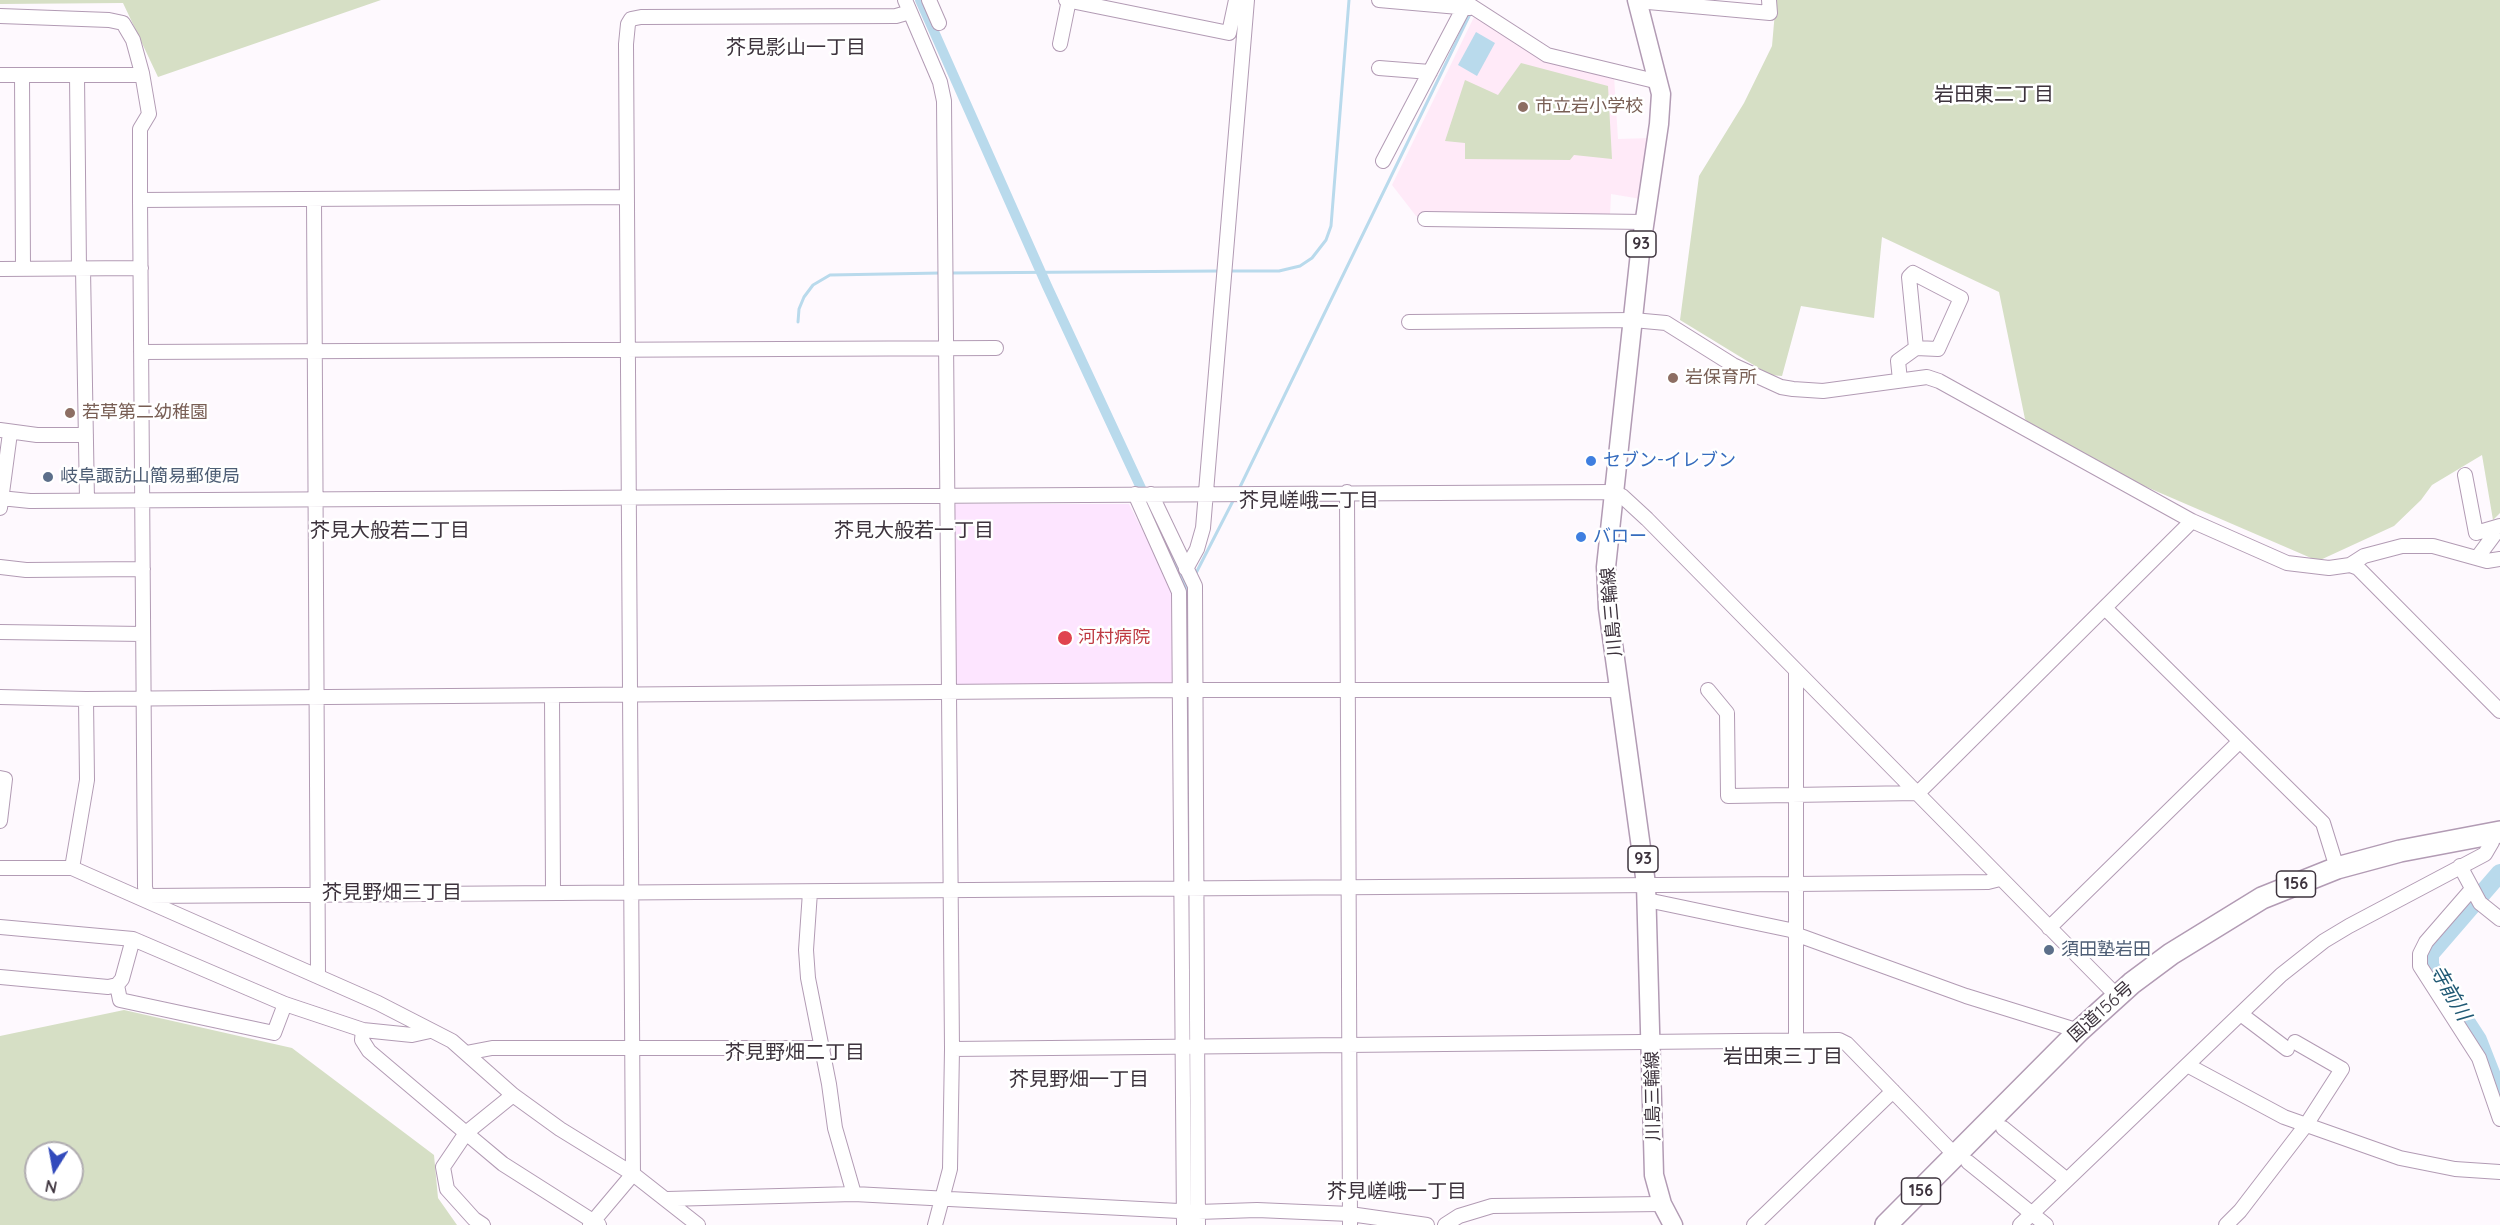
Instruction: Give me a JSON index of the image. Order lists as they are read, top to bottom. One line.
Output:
{"streets":{"highway":["156","国道156号"],"main road":["93","川島三輪線"]},"districts":["芥見影山一丁目","岩田東二丁目","芥見嵯峨二丁目","芥見大般若二丁目","芥見大般若一丁目","芥見野畑三丁目","芥見野畑二丁目","岩田東三丁目","芥見野畑一丁目","芥見嵯峨一丁目"],"water":["寺前川"],"places":["市立岩小学校","岩保育所","若草第二幼稚園","セブン-イレブン","岐阜諏訪山簡易郵便局","バロー","河村病院","須田塾岩田"],"north":"bottom"}
